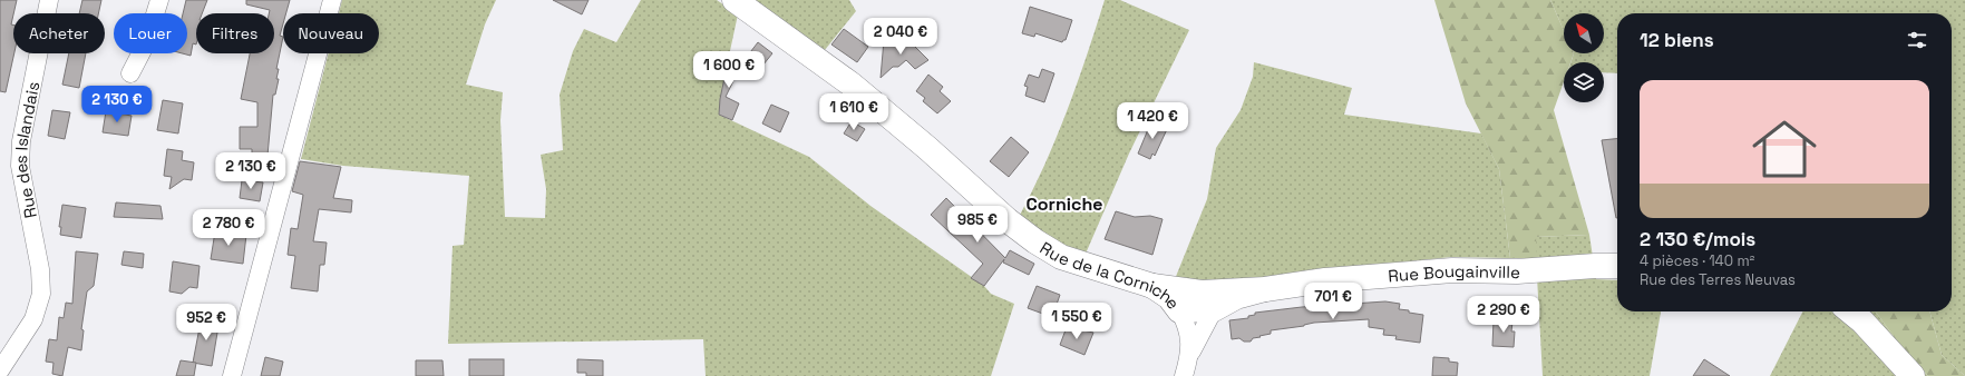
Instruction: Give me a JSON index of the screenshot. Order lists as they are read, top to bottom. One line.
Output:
{"streets":{"street":["Rue des Islandais","Rue Bougainville","Rue de la Corniche"]},"crossings":[["Rue Bougainville","Rue de la Corniche"]],"districts":["Corniche"],"north":"top left","page":{"chip":["Acheter","Louer","Filtres","Nouveau"],"heading":"12 biens","price":["2 040 €","1 600 €","2 130 €","1 610 €","1 420 €","2 130 €","985 €","2 780 €","701 €","2 290 €","1 550 €","952 €"],"list":[{"name":"2 130 €/mois","note":"4 pièces · 140 m² · Rue des Terres Neuvas"}]}}
